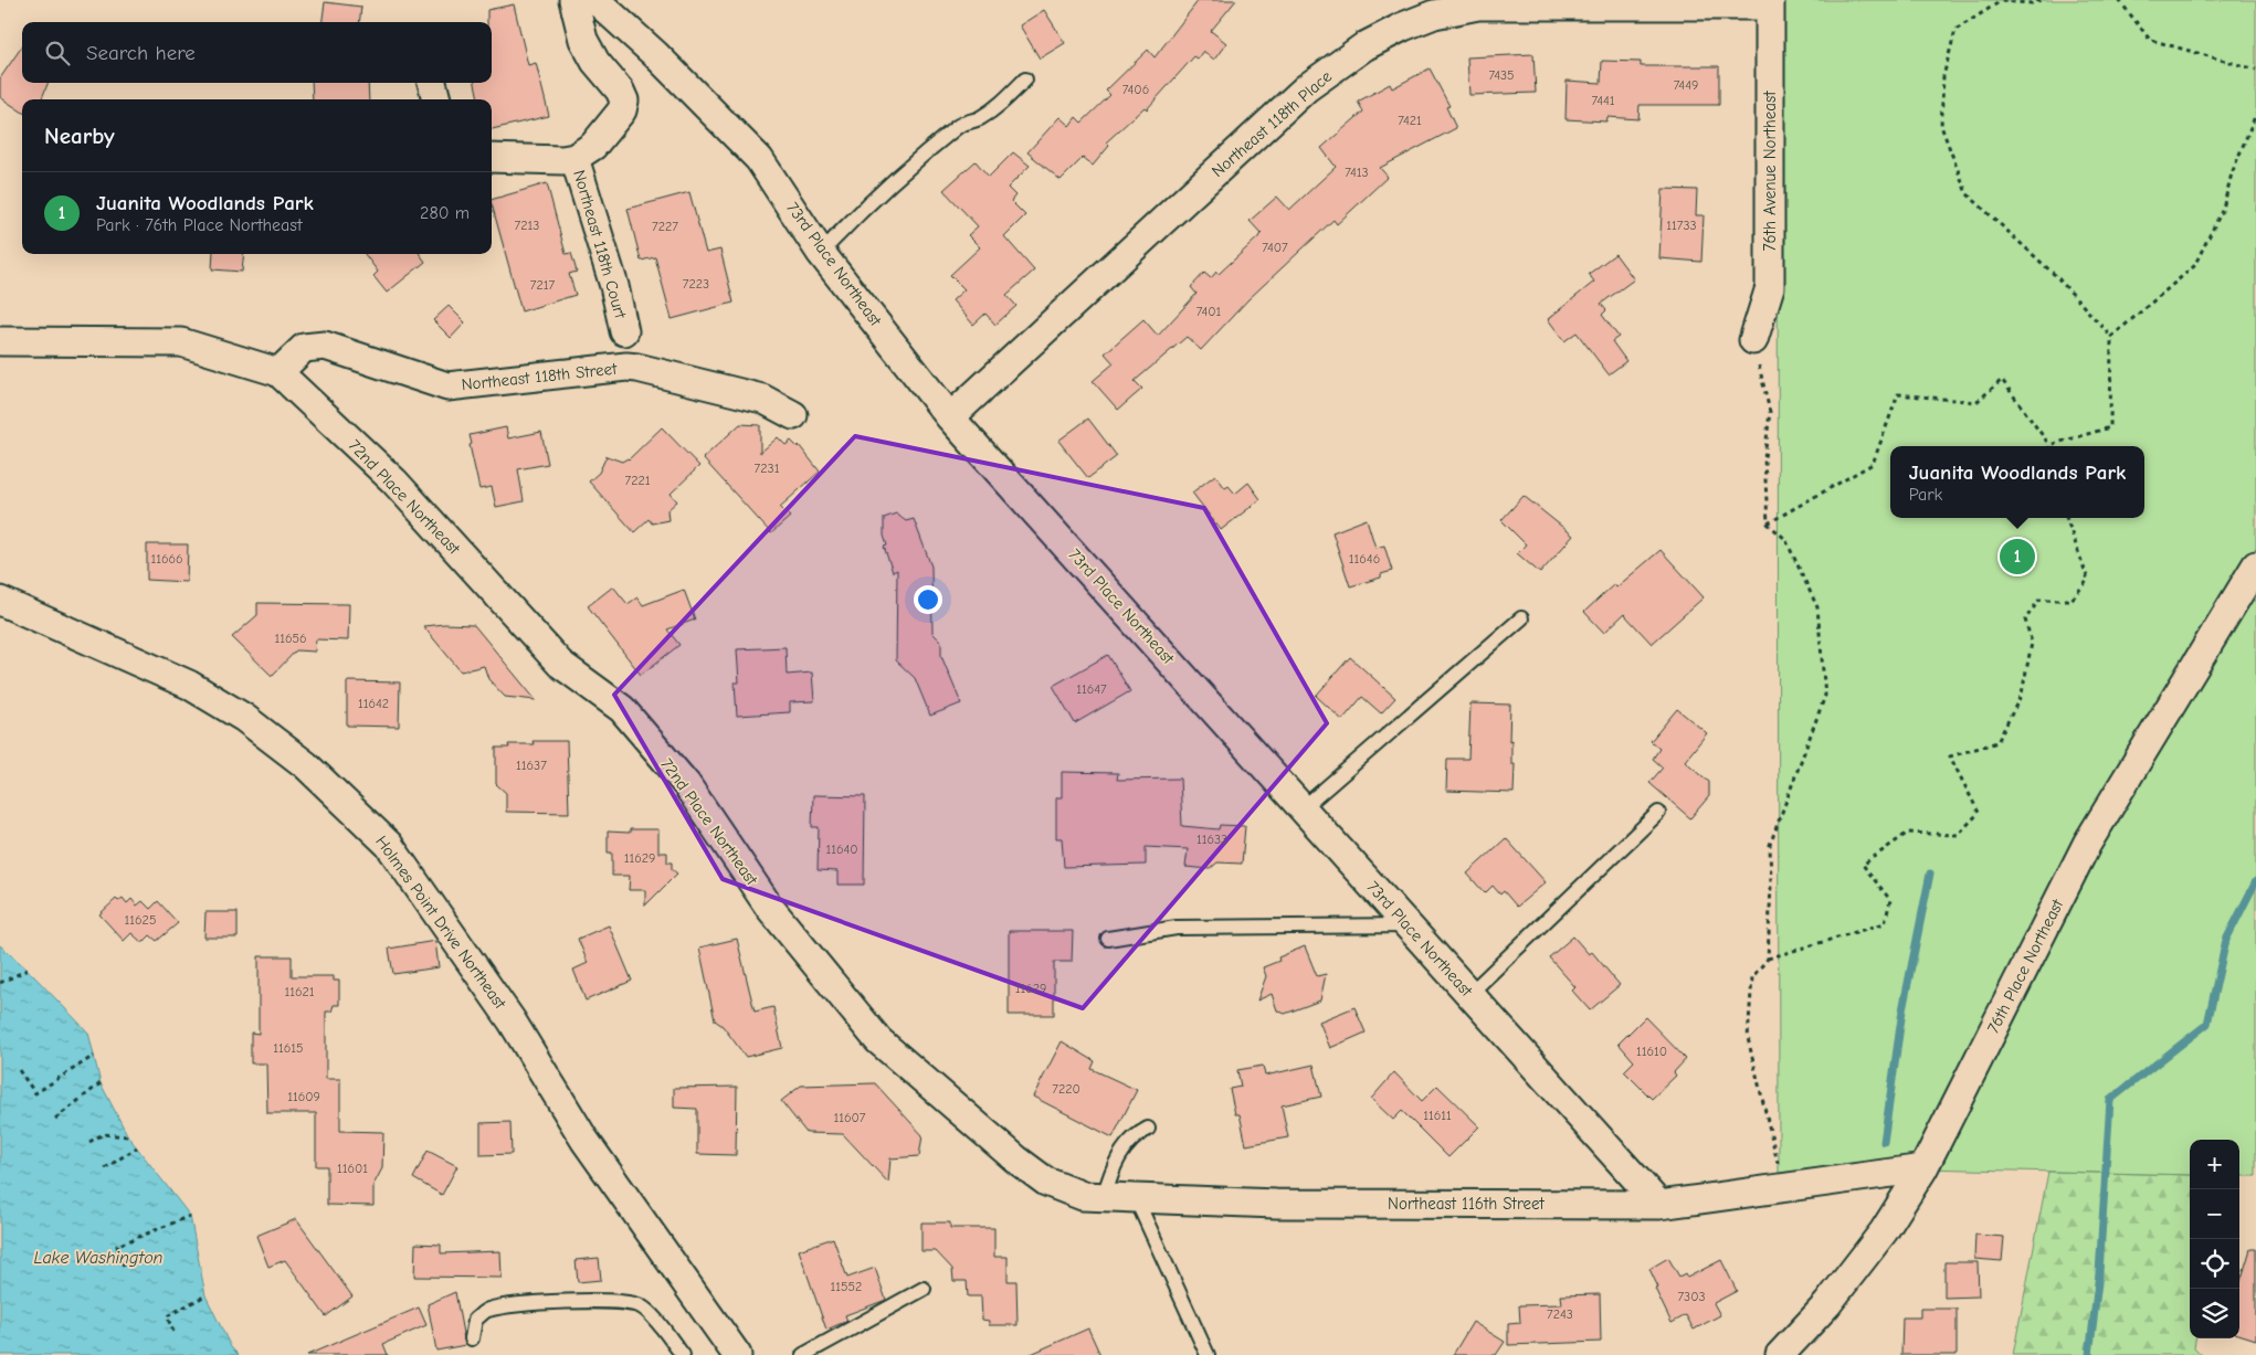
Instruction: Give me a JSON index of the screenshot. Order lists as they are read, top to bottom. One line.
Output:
{"streets":{"street":["Northeast 118th Place","76th Avenue Northeast","Northeast 118th Court","73rd Place Northeast","Northeast 118th Street","72nd Place Northeast","Holmes Point Drive Northeast","76th Place Northeast","Northeast 116th Street"]},"crossings":[["Northeast 118th Place","76th Avenue Northeast"],["Northeast 118th Place","73rd Place Northeast"],["73rd Place Northeast","Northeast 116th Street"],["Northeast 118th Street","72nd Place Northeast"],["72nd Place Northeast","Northeast 116th Street"],["76th Place Northeast","Northeast 116th Street"]],"water":["Lake Washington"],"house_numbers":["7435","7449","7406","7441","7421","7413","7213","11733","7227","7407","7223","7217","7401","7231","7221","11666","11646","11656","11647","11642","11637","11633","11640","11629","11625","11629","11621","11615","11610","7220","11609","11611","11607","11601","11552","7303","7243"],"page":{"search":"Search here","heading":"Nearby","list":[{"mark":"1","name":"Juanita Woodlands Park","note":"Park · 76th Place Northeast","value":"280 m"}],"popup":["Juanita Woodlands Park","Park"],"pins":"1","map_buttons":["+","−"]}}
